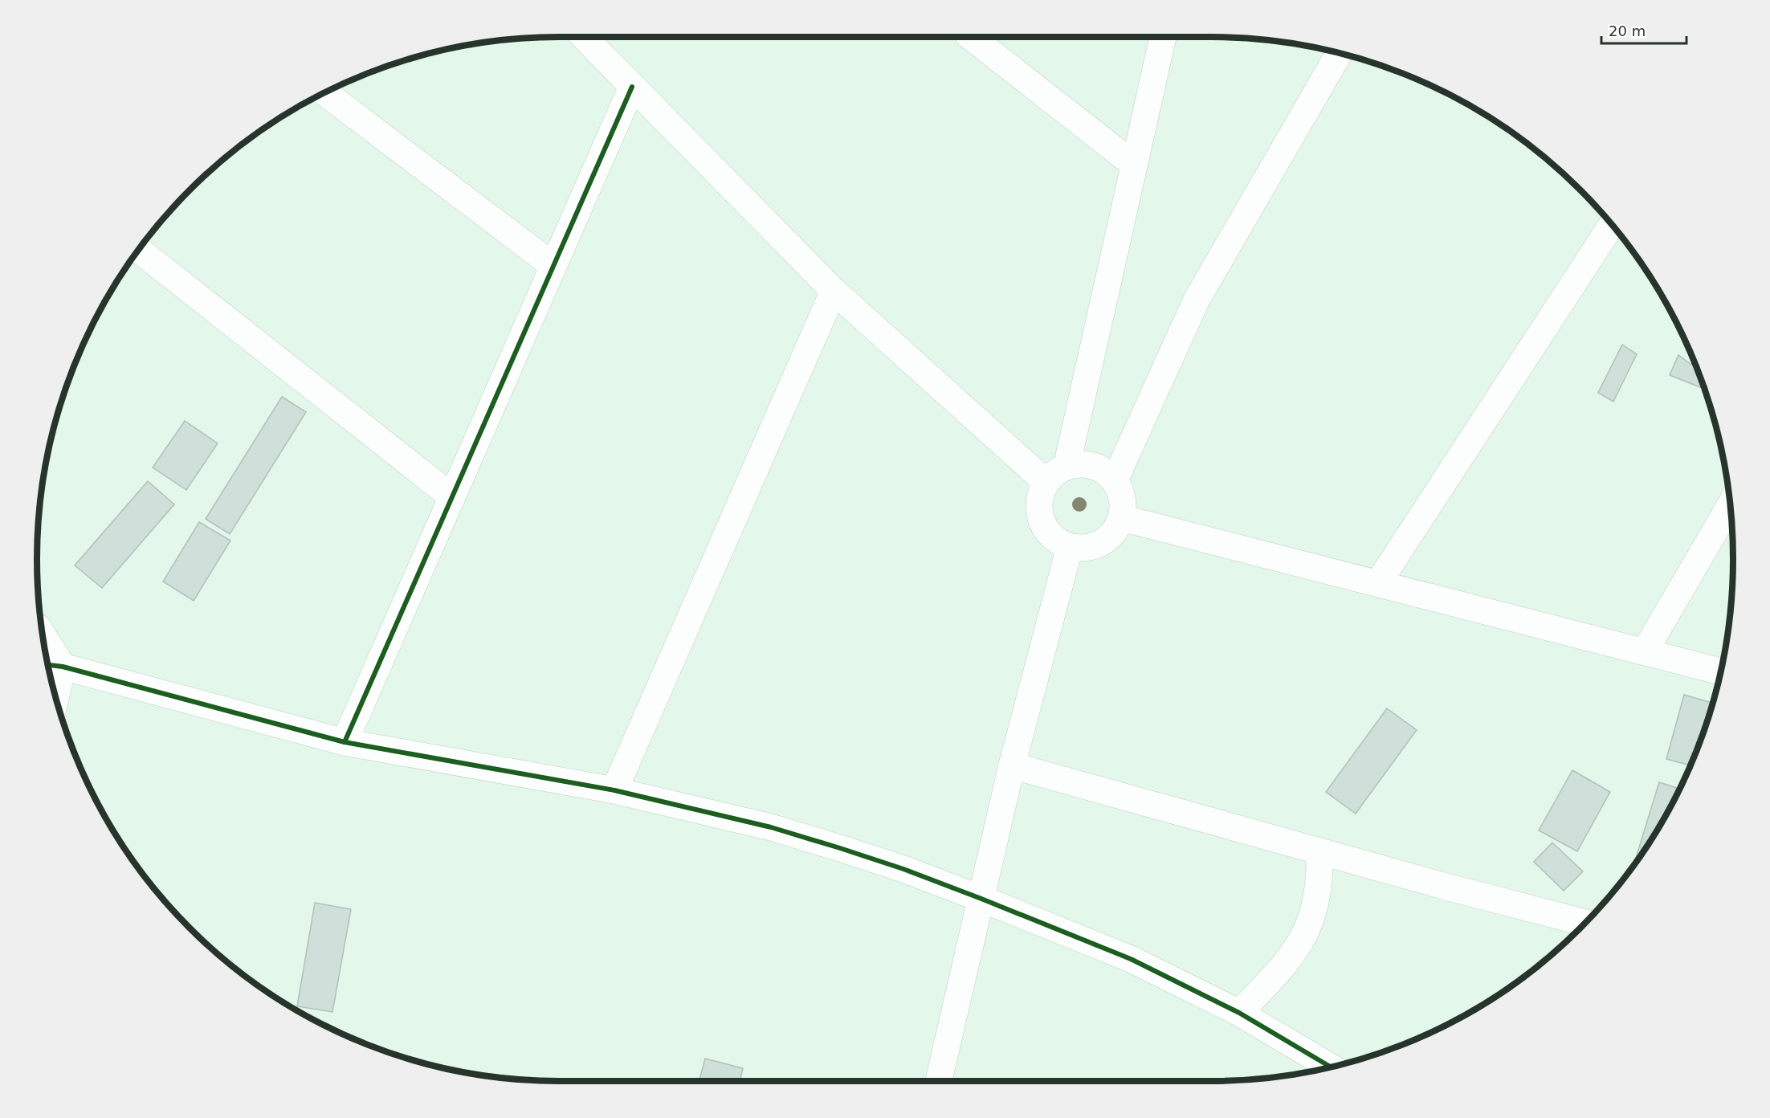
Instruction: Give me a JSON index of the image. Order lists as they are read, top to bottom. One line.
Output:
{"scale_bar":"20 m"}
